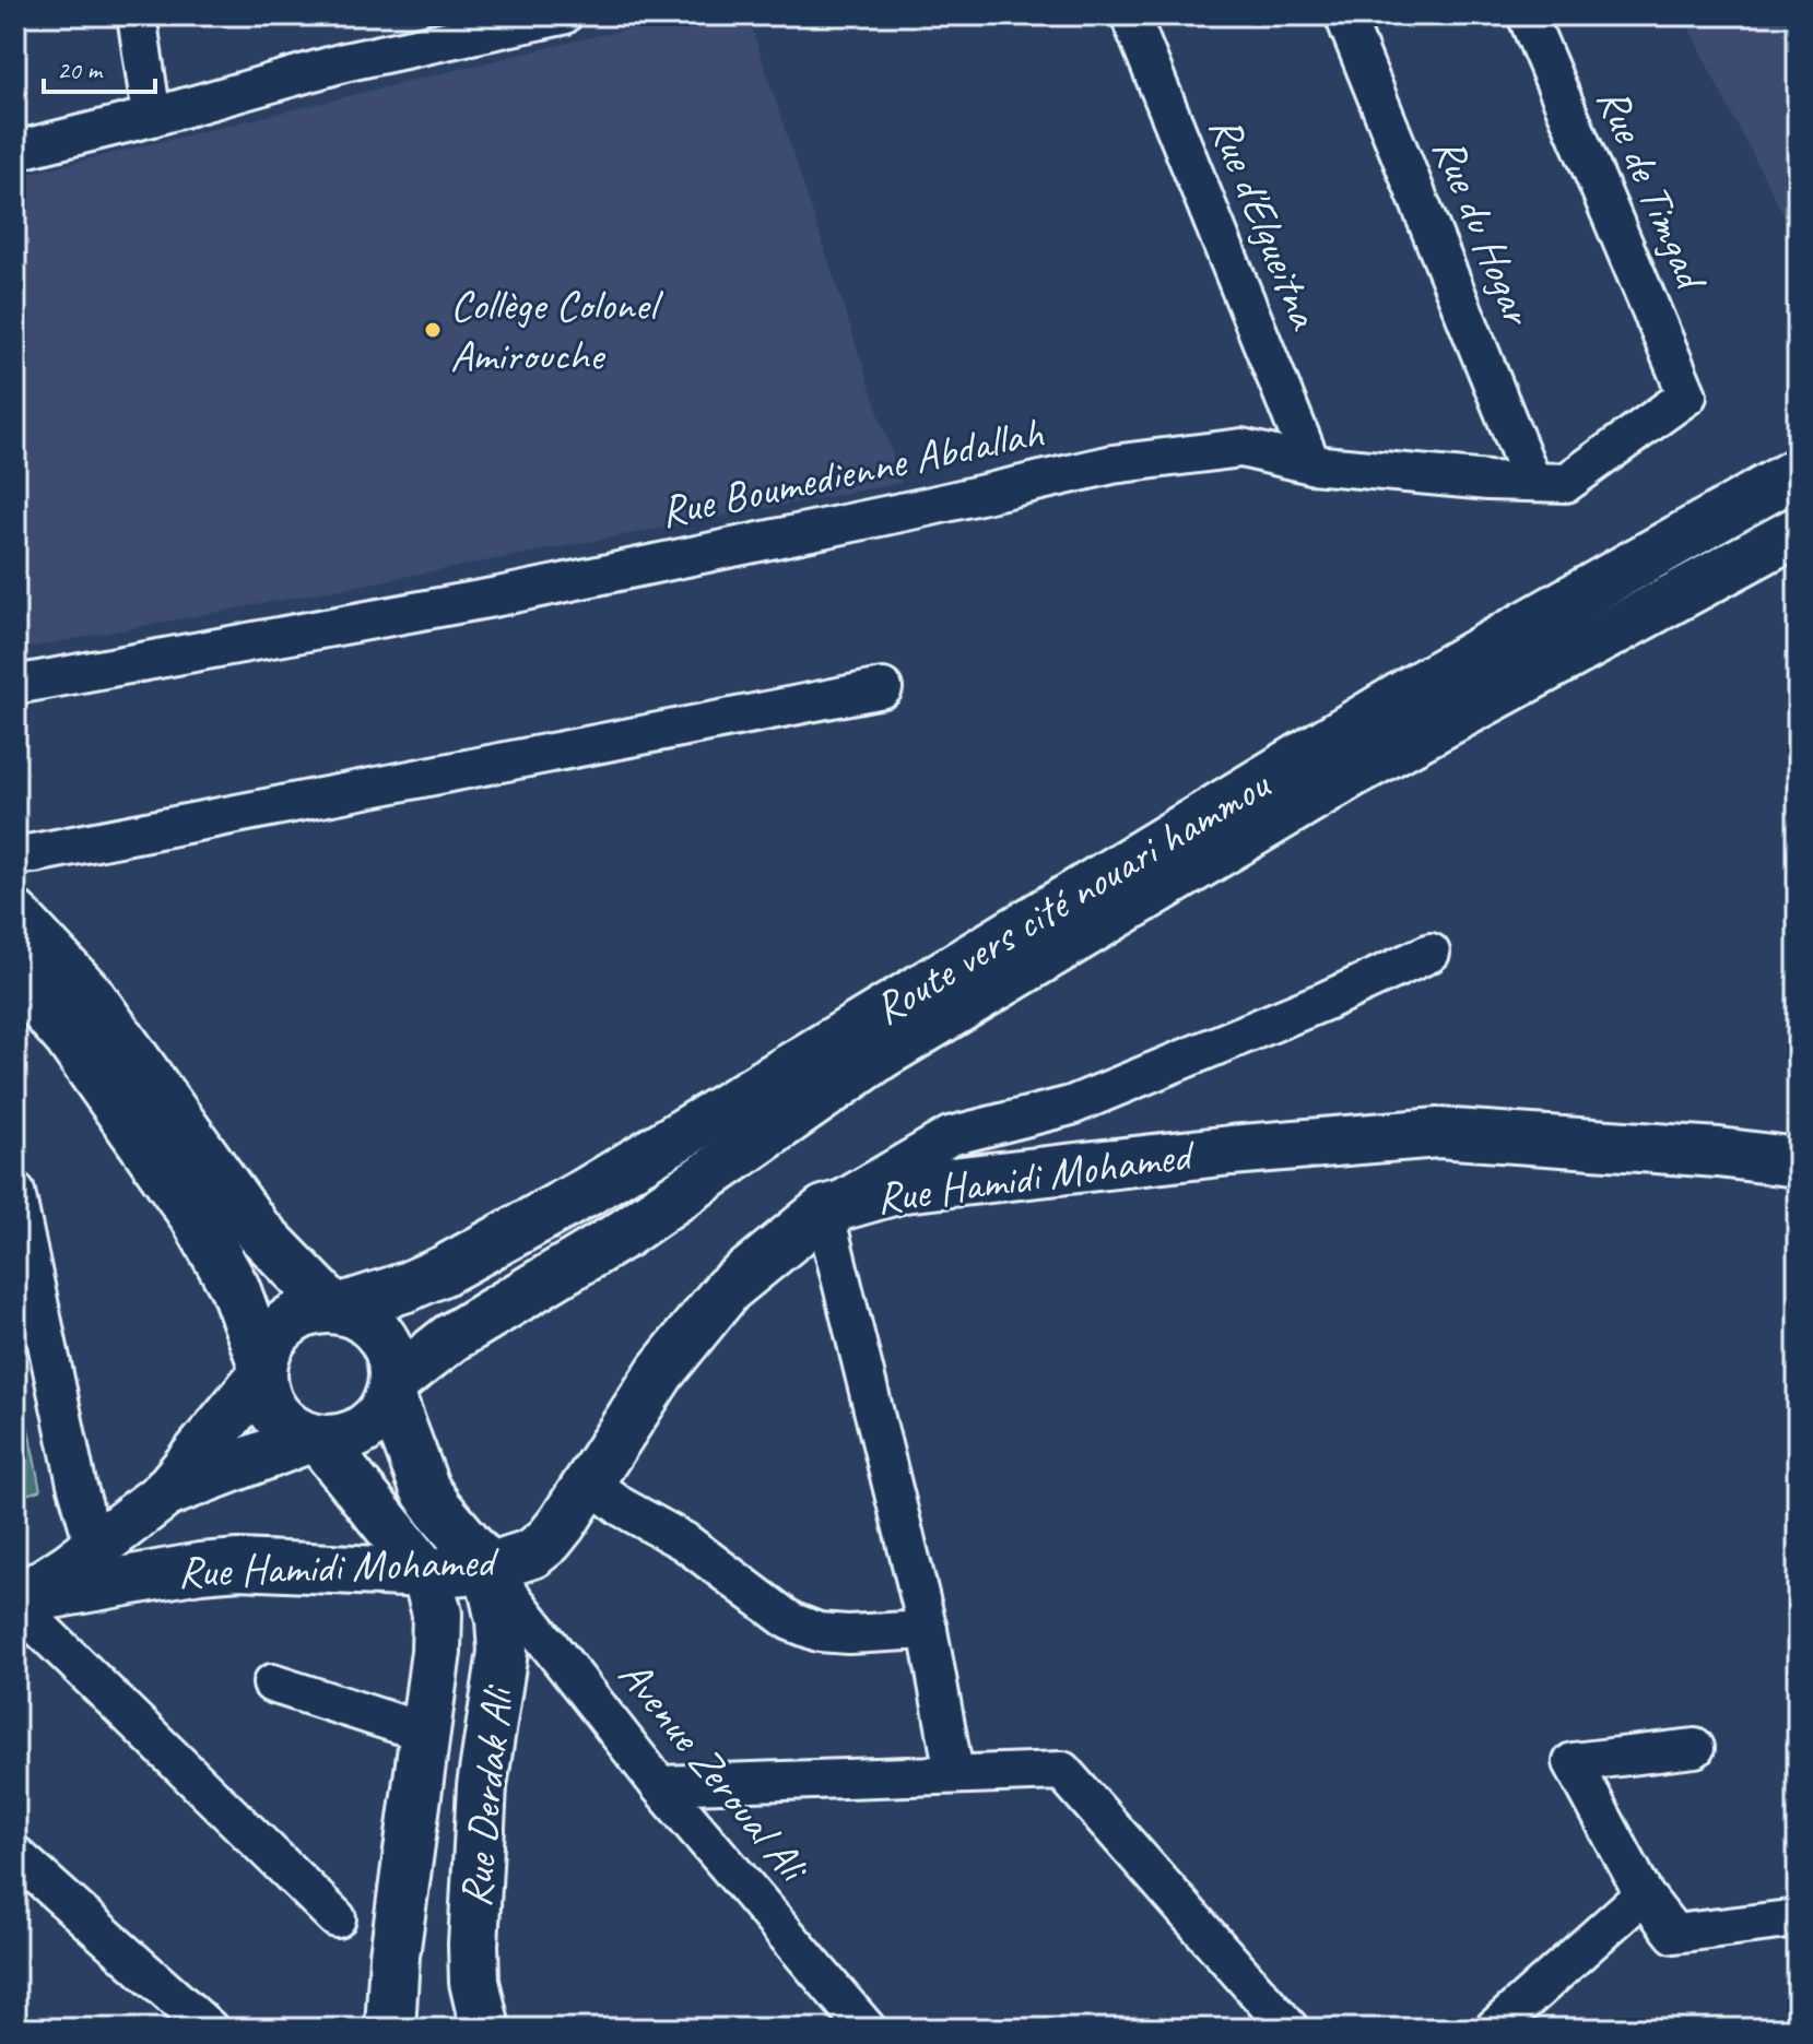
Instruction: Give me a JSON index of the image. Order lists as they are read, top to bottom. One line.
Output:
{"streets":{"street":["Rue de Timgad","Rue d'Elgueitna","Rue du Hogar","Rue Boumedienne Abdallah","Route vers cité nouari hammou","Rue Hamidi Mohamed","Avenue Zeroual Ali","Rue Derdak Ali"]},"crossings":[["Rue de Timgad","Rue Boumedienne Abdallah"],["Rue d'Elgueitna","Rue Boumedienne Abdallah"],["Rue du Hogar","Rue Boumedienne Abdallah"],["Rue Hamidi Mohamed","Avenue Zeroual Ali"],["Rue Hamidi Mohamed","Rue Derdak Ali"],["Avenue Zeroual Ali","Rue Derdak Ali"]],"places":["Collège Colonel Amirouche"],"scale_bar":"20 m"}
